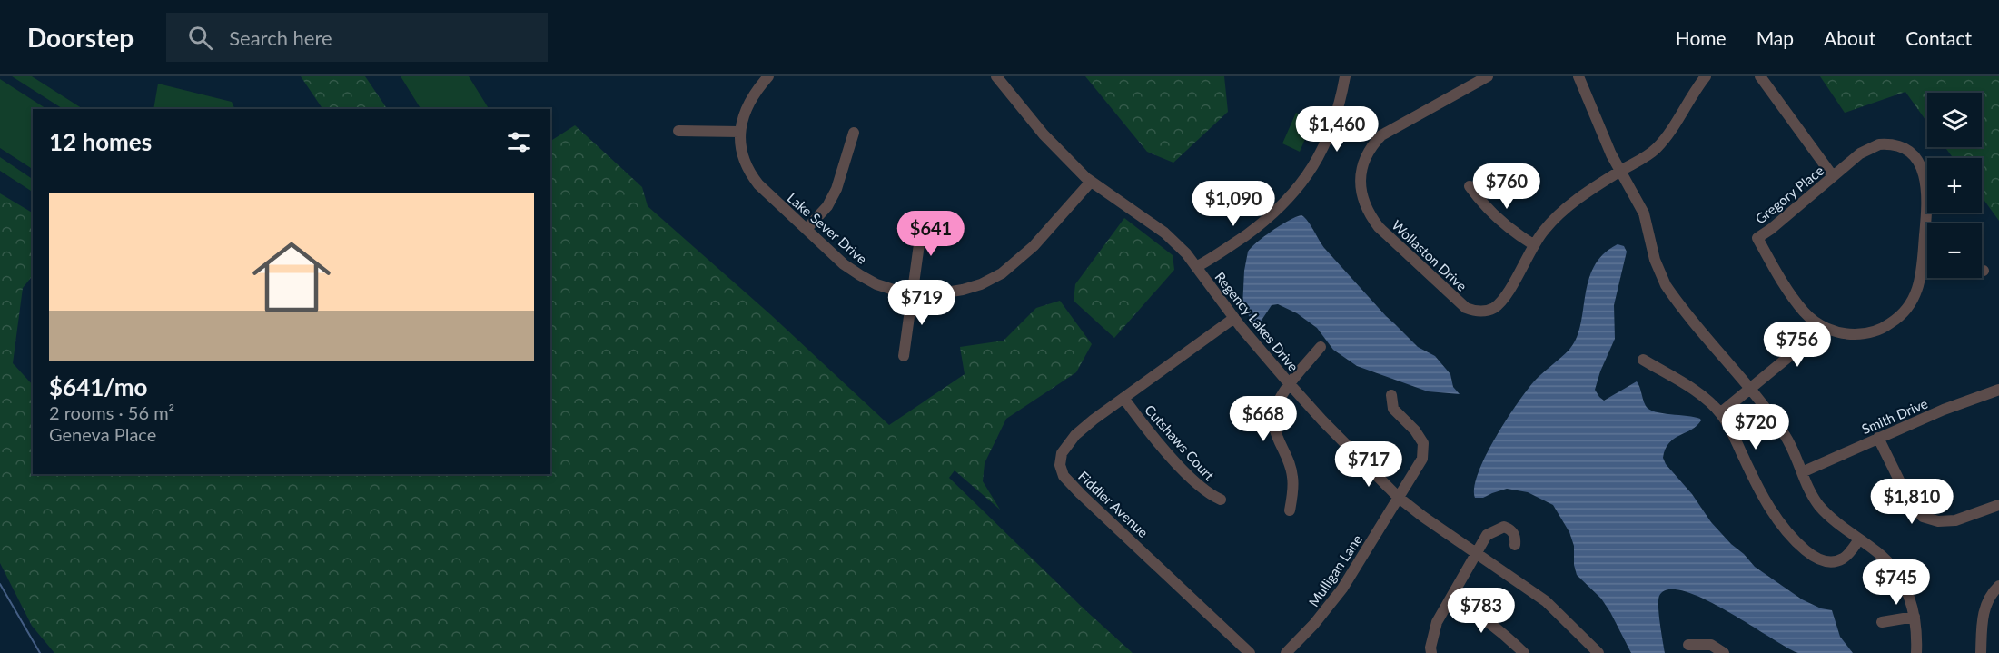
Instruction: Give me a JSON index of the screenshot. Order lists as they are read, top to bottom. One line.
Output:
{"streets":{"street":["Gregory Place","Lake Sever Drive","Wollaston Drive","Regency Lakes Drive","Smith Drive","Cutshaws Court","Fiddler Avenue","Mulligan Lane"]},"crossings":[["Regency Lakes Drive","Fiddler Avenue"],["Regency Lakes Drive","Mulligan Lane"],["Cutshaws Court","Fiddler Avenue"]],"page":{"header":"Doorstep","search":"Search here","nav":["Home","Map","About","Contact"],"map_buttons":["+","−"],"price":["$1,460","$760","$1,090","$641","$719","$756","$668","$720","$717","$1,810","$745","$783"],"heading":"12 homes","list":[{"name":"$641/mo","note":"2 rooms · 56 m² · Geneva Place"}]}}
